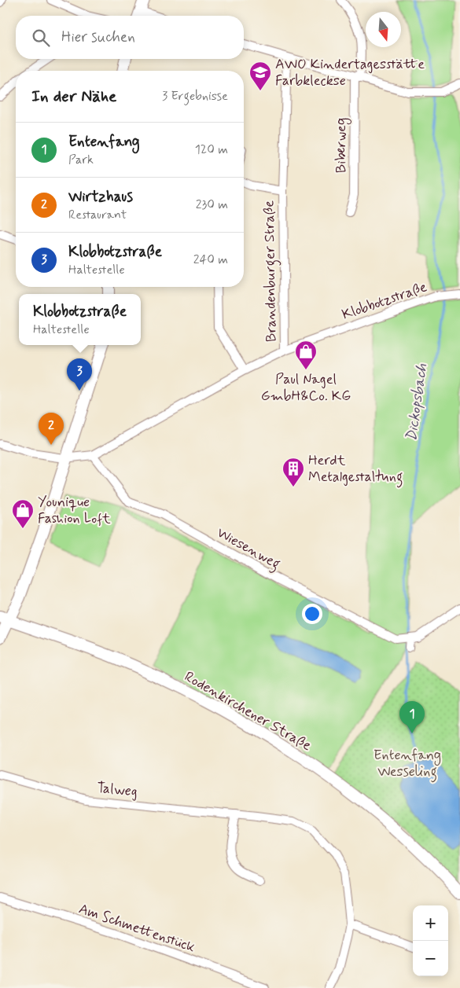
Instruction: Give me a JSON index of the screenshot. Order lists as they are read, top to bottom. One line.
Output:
{"streets":{"main road":["Rodenkirchener Straße"],"street":["Biberweg","Brandenburger Straße","Klobbotzstraße","Wiesenweg","Talweg","Am Schmettenstück"]},"crossings":[["Brandenburger Straße","Klobbotzstraße"],["Klobbotzstraße","Wiesenweg"]],"water":["Dickopsbach"],"parks":["Entenfang Wesseling"],"places":{"school or university":["AWO Kindertagesstätte Farbkleckse"],"shop":["Paul Nagel GmbH&Co. KG","Younique Fashion Loft"],"building":["Herdt Metalgestaltung"]},"north":"bottom","page":{"search":"Hier suchen","heading":["In der Nähe","3 Ergebnisse"],"list":[{"mark":"1","name":"Entenfang","note":"Park","value":"120 m"},{"mark":"2","name":"Wirtzhaus","note":"Restaurant","value":"230 m"},{"mark":"3","name":"Klobbotzstraße","note":"Haltestelle","value":"240 m"}],"popup":["Klobbotzstraße","Haltestelle"],"pins":["3","2","1"],"map_buttons":["+","−"]}}
